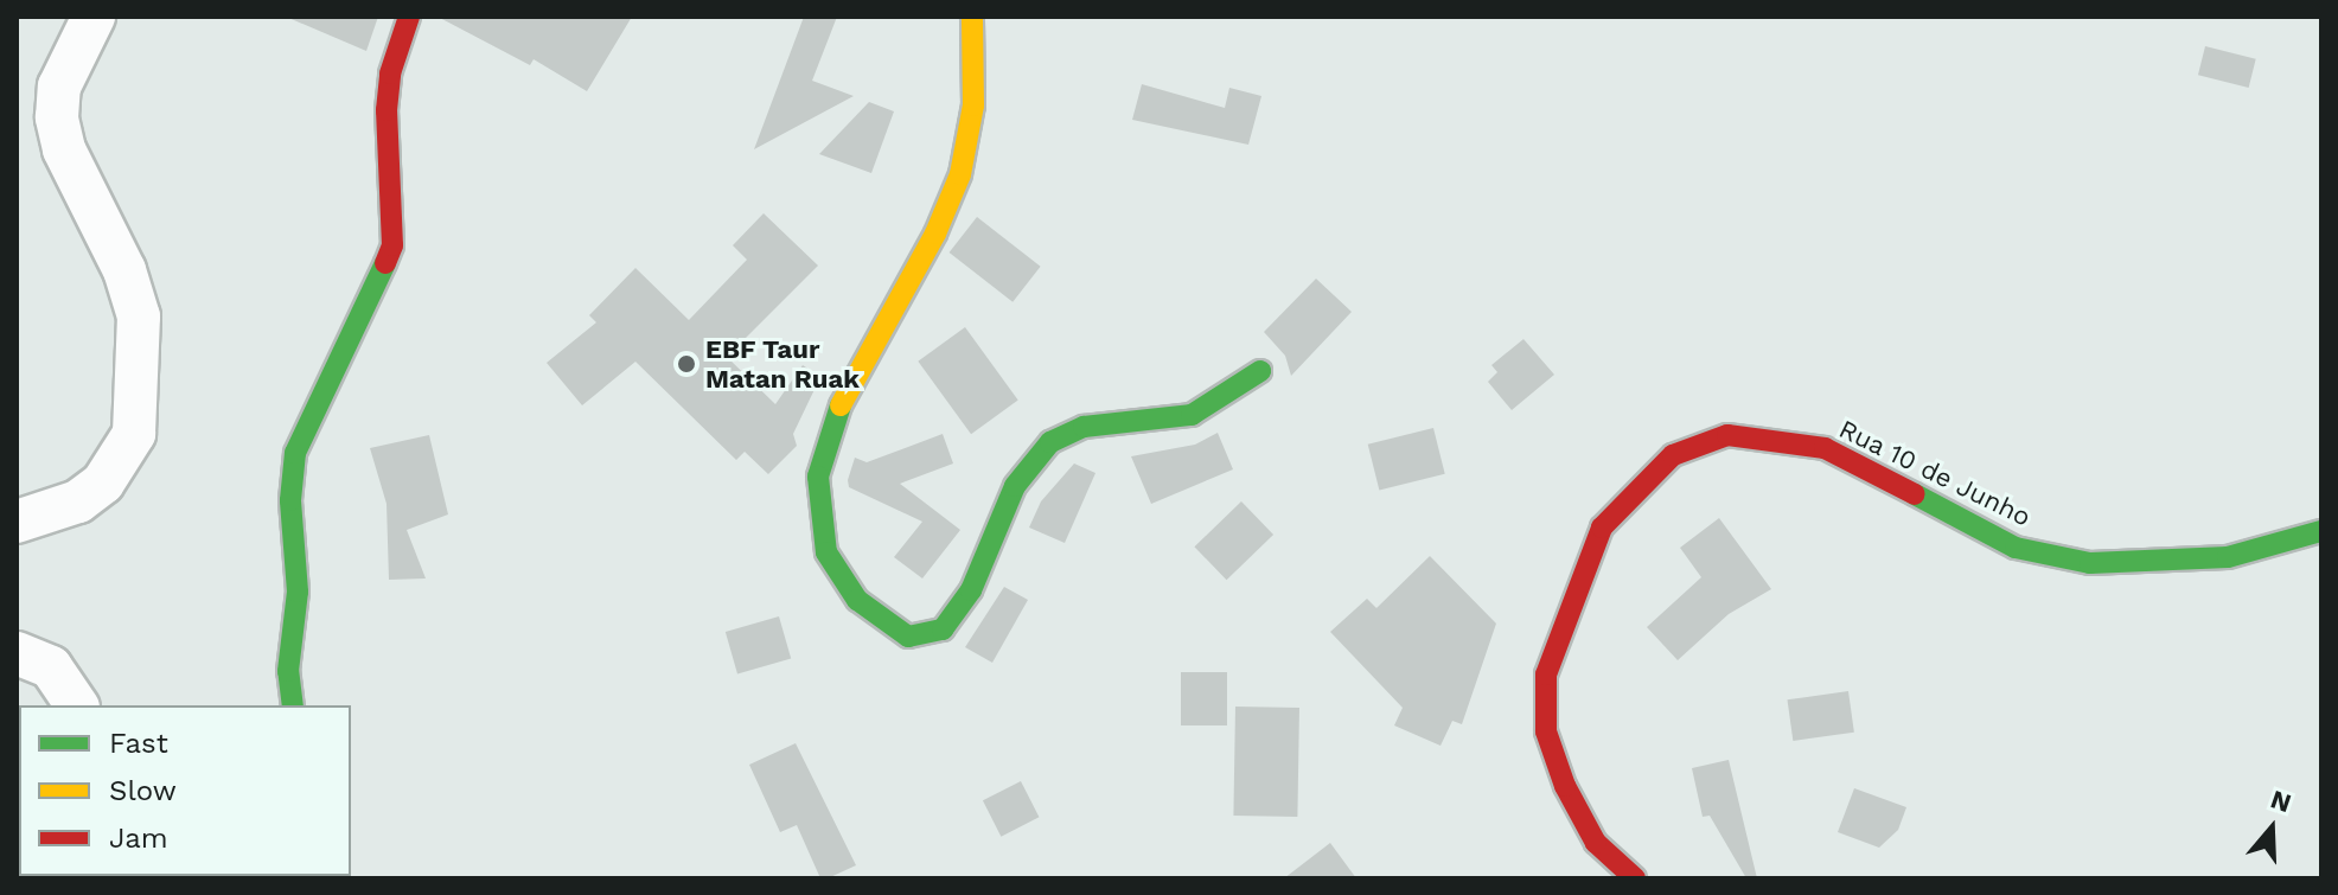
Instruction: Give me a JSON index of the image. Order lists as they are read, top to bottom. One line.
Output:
{"streets":{"street":["Rua 10 de Junho"]},"places":["EBF Taur Matan Ruak"],"legend":["Fast","Slow","Jam"],"north":"top"}
